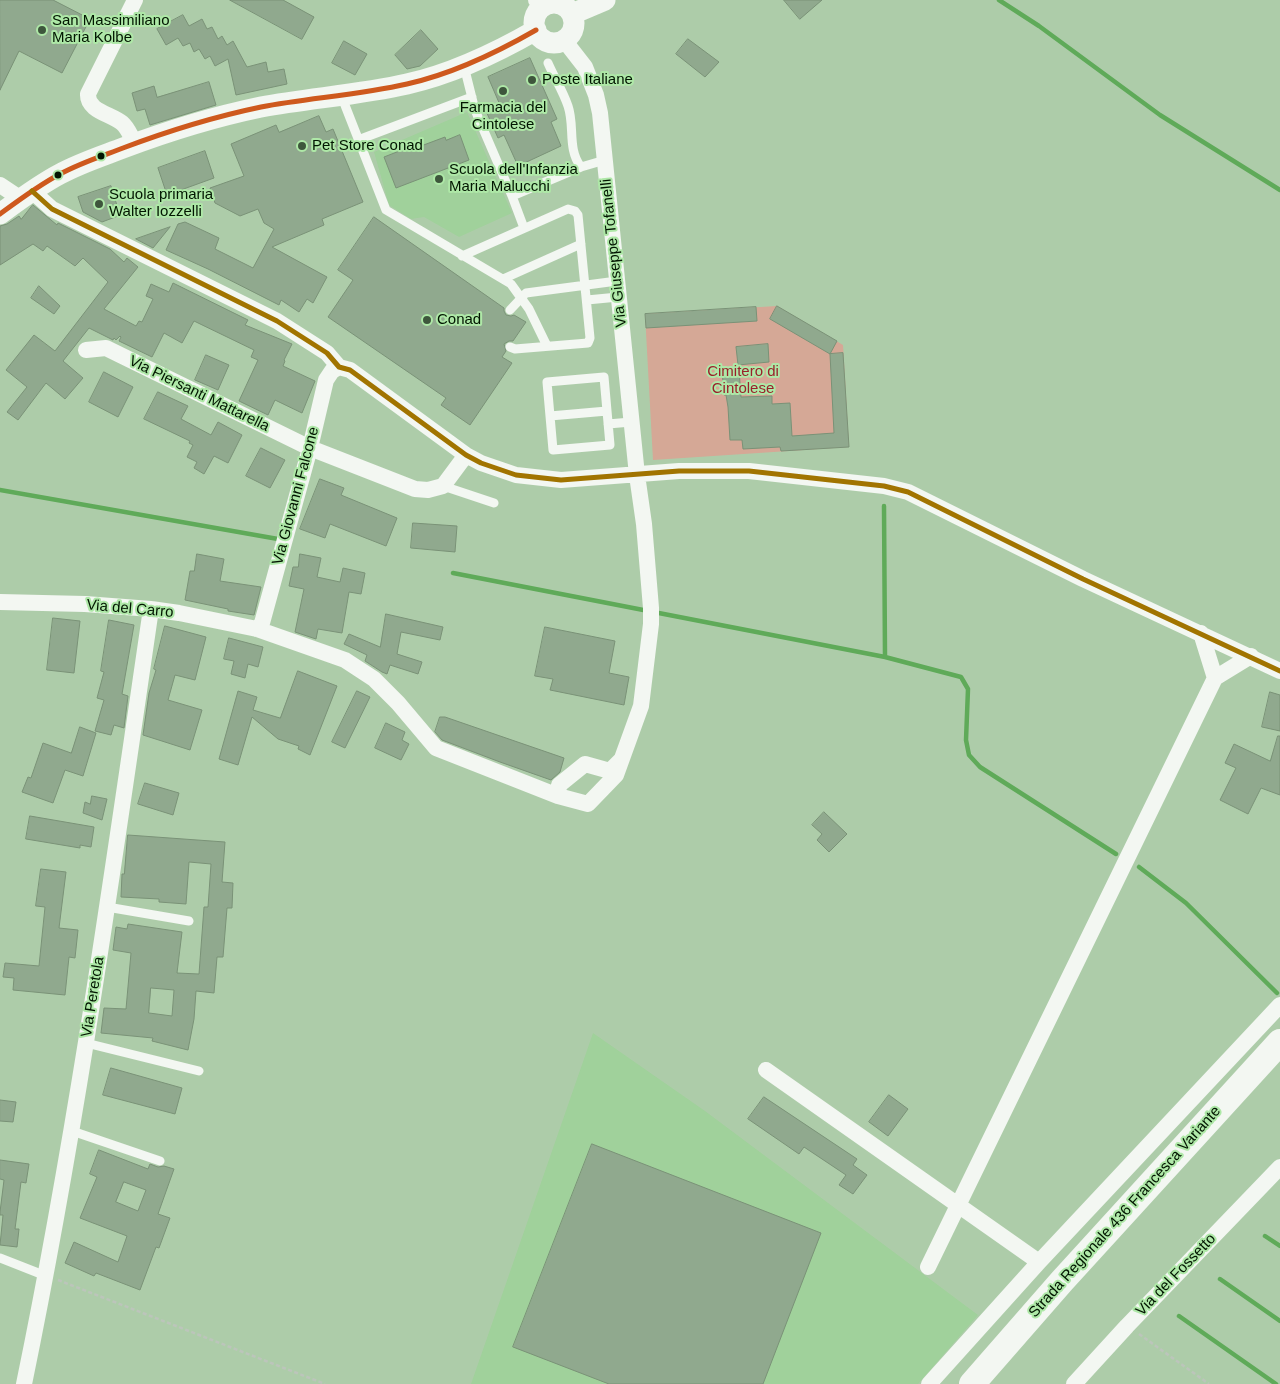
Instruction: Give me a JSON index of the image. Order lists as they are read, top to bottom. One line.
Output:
{"streets":{"main road":["Strada Regionale 436 Francesca Variante"],"street":["Via Giuseppe Tofanelli","Via Piersanti Mattarella","Via Giovanni Falcone","Via del Carro","Via Peretola","Via del Fossetto"]},"crossings":[["Via Giuseppe Tofanelli","Via del Carro"],["Via Piersanti Mattarella","Via Giovanni Falcone"],["Via Giovanni Falcone","Via del Carro"],["Via del Carro","Via Peretola"]],"parks":["Cimitero di Cintolese"],"places":["San Massimiliano Maria Kolbe","Poste Italiane","Farmacia del Cintolese","Pet Store Conad","Scuola dell'Infanzia Maria Malucchi","Scuola primaria Walter Iozzelli","Conad"]}
